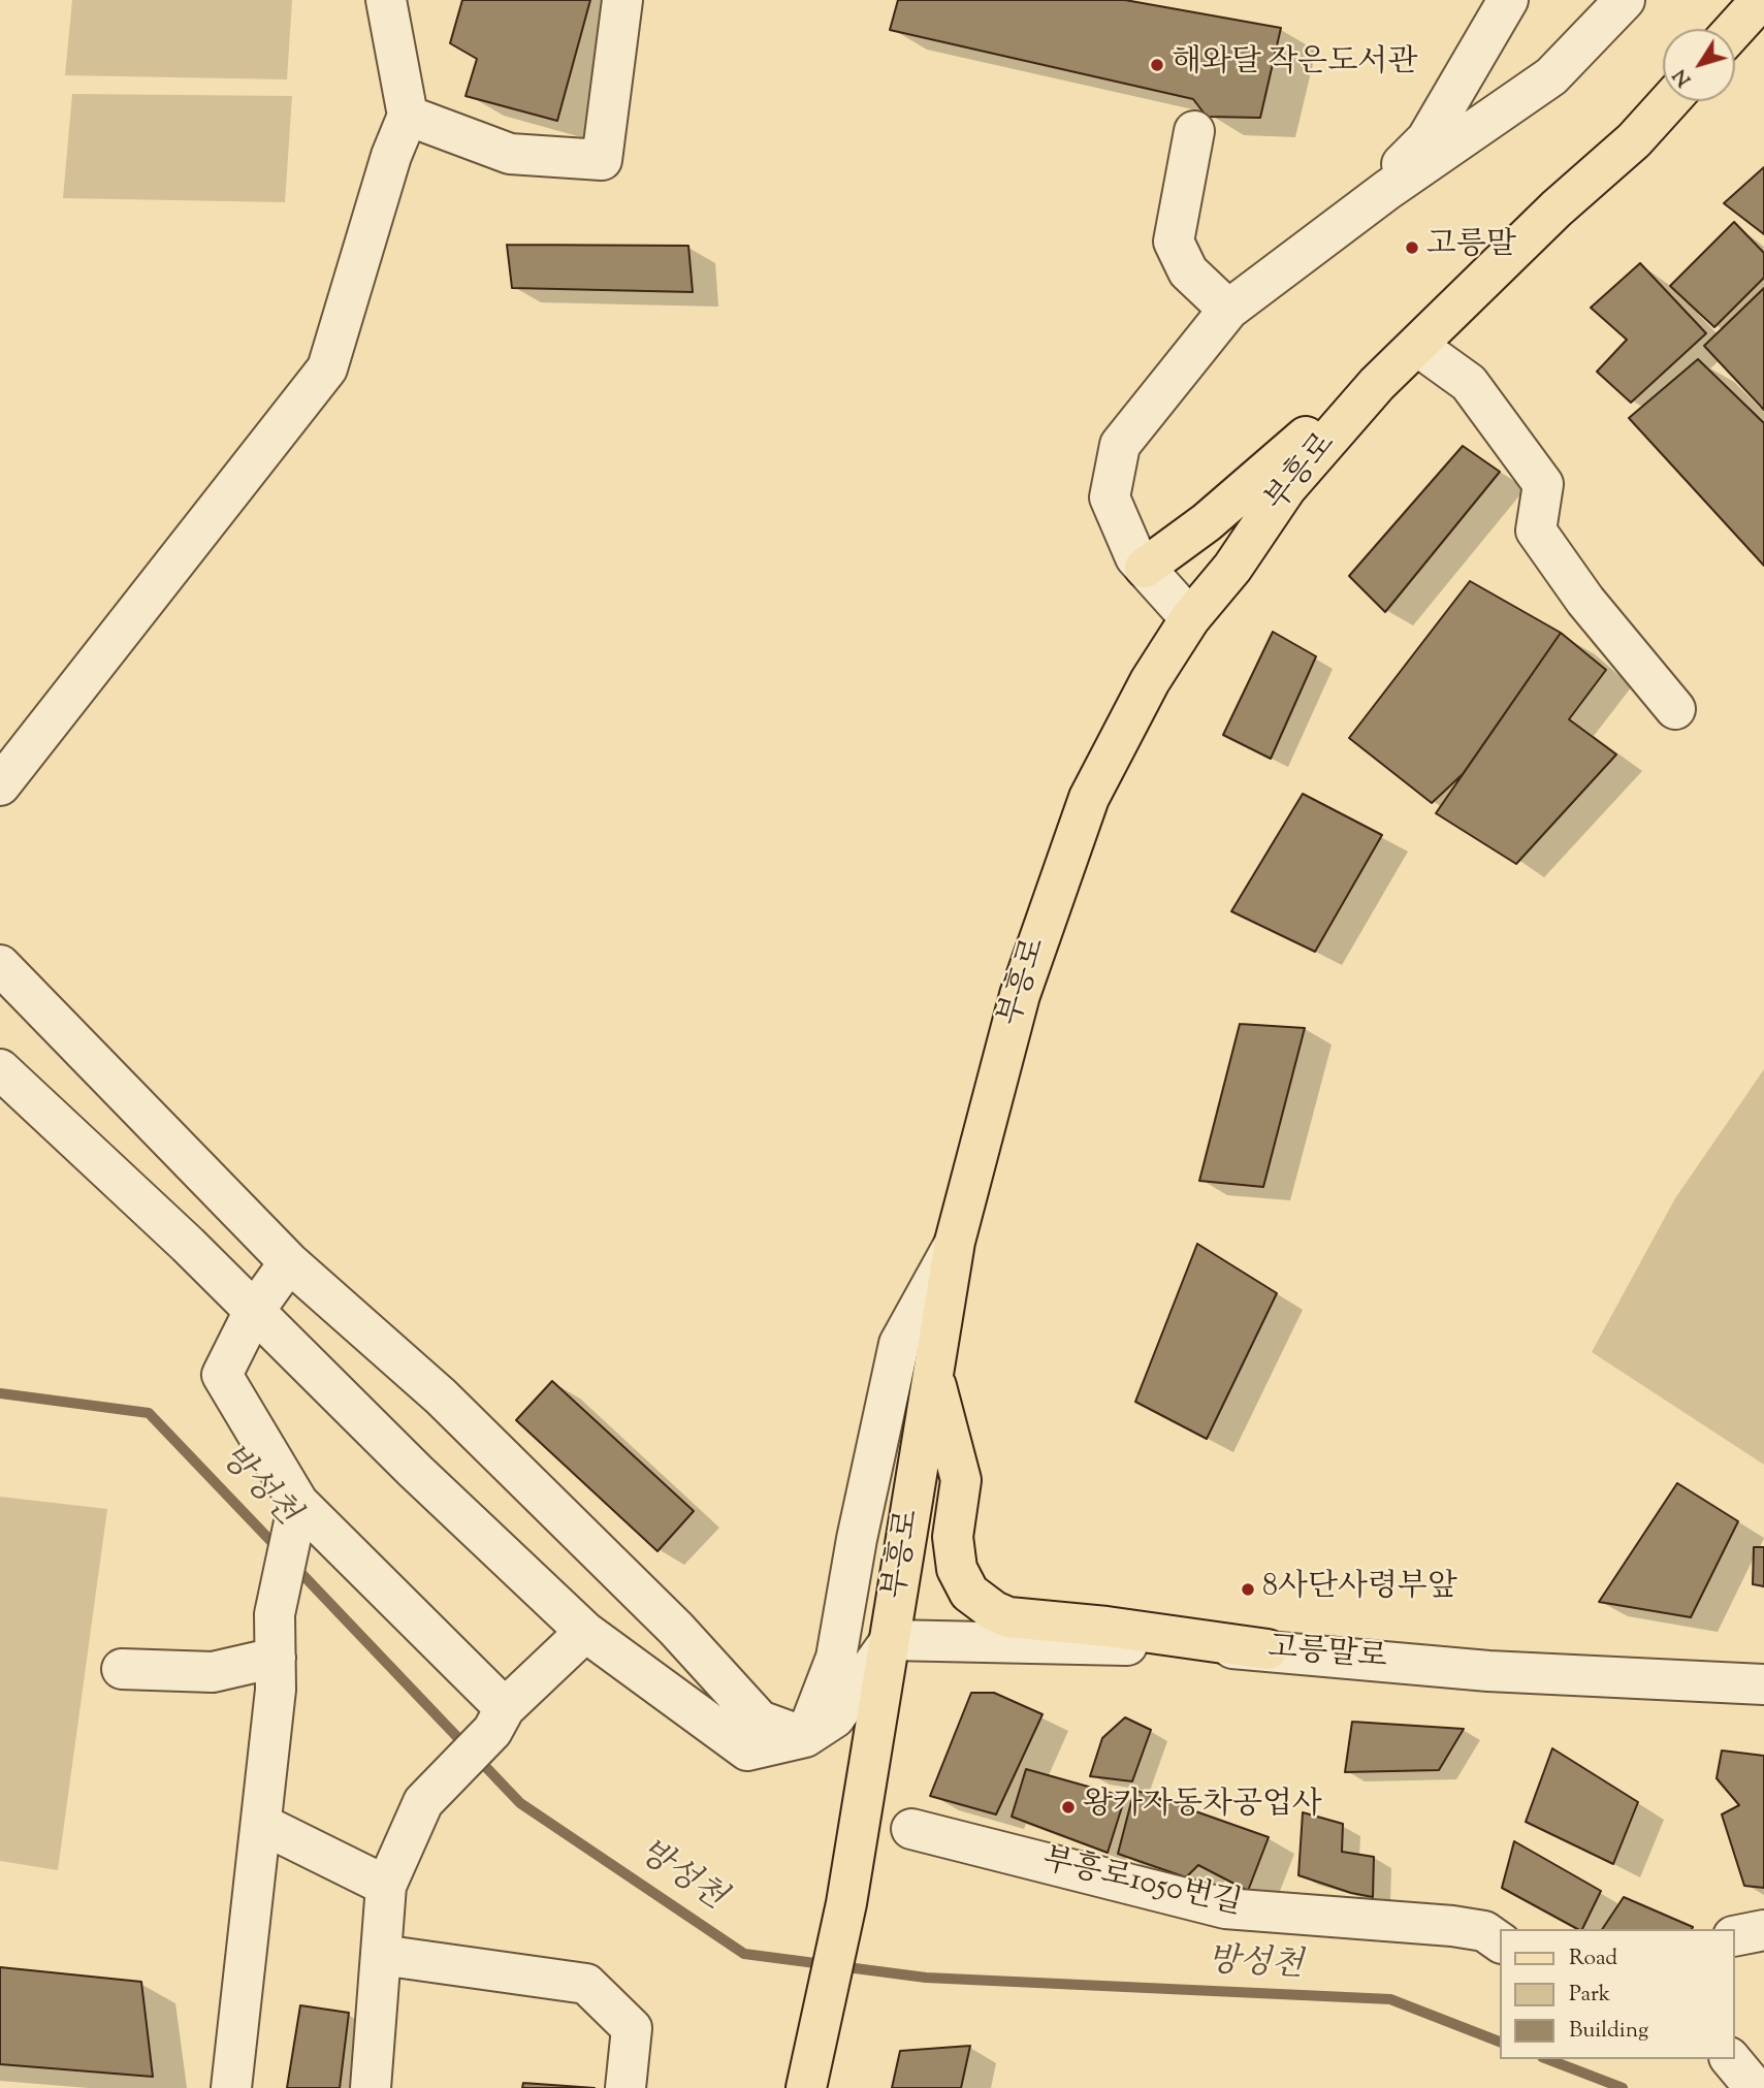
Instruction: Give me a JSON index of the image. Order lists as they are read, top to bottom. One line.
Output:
{"streets":{"main road":["부흥로"],"street":["고릉말로","부흥로1050번길"]},"crossings":[["부흥로","고릉말로"]],"water":["방성천"],"places":["해와달 작은도서관","고릉말","8사단사령부앞","왕카자동차공업사"],"legend":["Road","Park","Building"],"north":"bottom left"}
